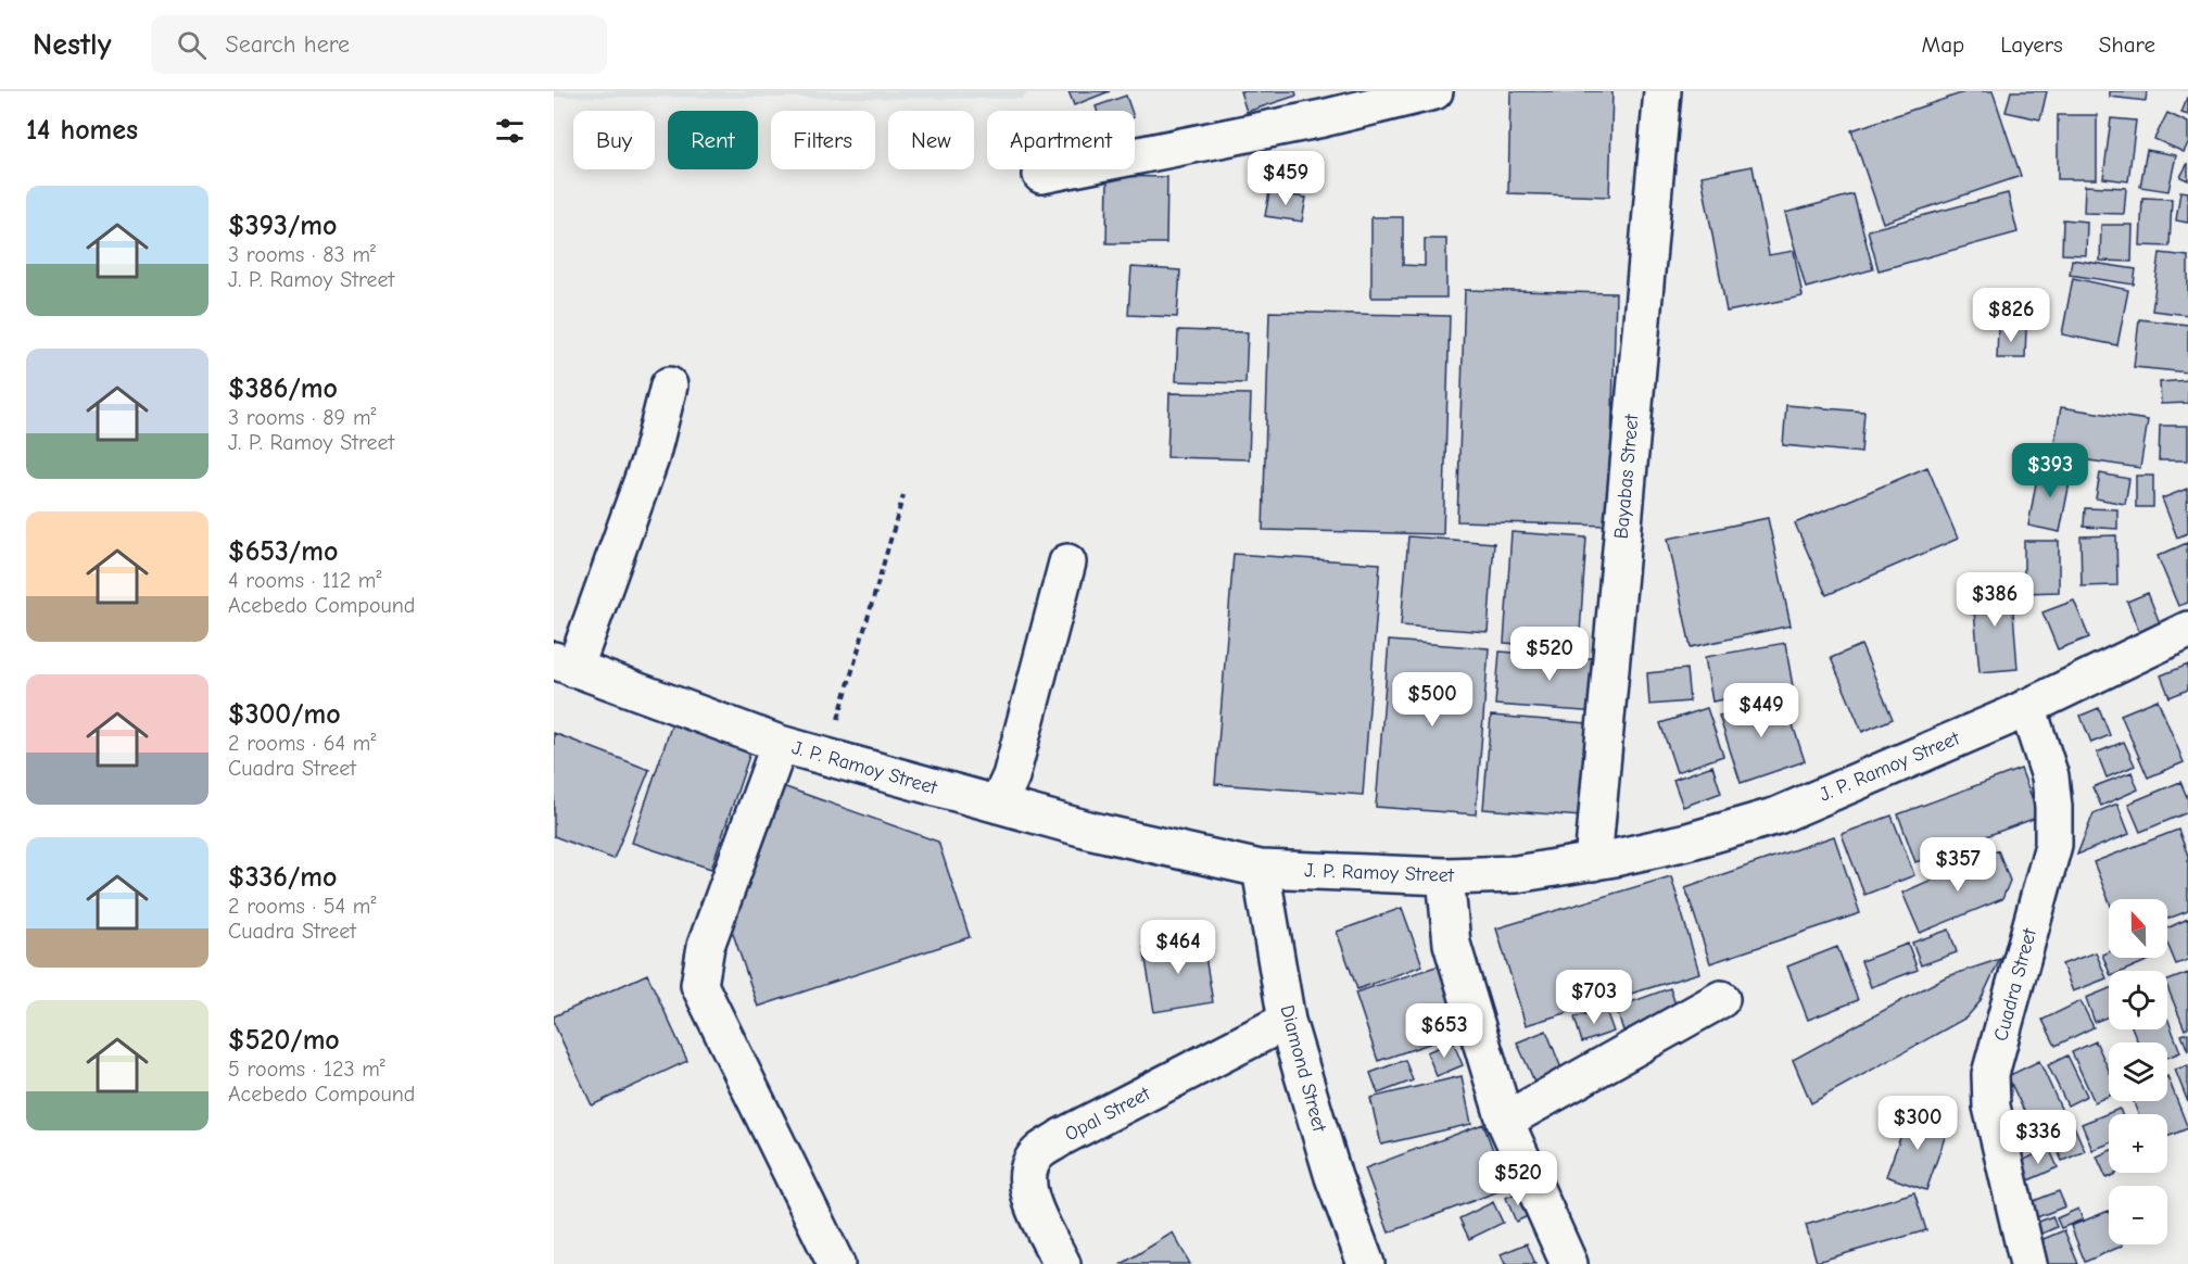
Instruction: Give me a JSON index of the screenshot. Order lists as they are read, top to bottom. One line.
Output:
{"streets":{"street":["Bayabas Street","J. P. Ramoy Street","Cuadra Street","Diamond Street","Opal Street"]},"crossings":[["Bayabas Street","J. P. Ramoy Street"],["J. P. Ramoy Street","Cuadra Street"],["J. P. Ramoy Street","Diamond Street"],["Diamond Street","Opal Street"]],"north":"top","page":{"header":"Nestly","search":"Search here","nav":["Map","Layers","Share"],"heading":"14 homes","chip":["Buy","Rent","Filters","New","Apartment"],"price":["$459","$826","$393","$386","$520","$500","$449","$357","$464","$703","$653","$300","$336","$520"],"list":[{"name":"$393/mo","note":"3 rooms · 83 m² · J. P. Ramoy Street"},{"name":"$386/mo","note":"3 rooms · 89 m² · J. P. Ramoy Street"},{"name":"$653/mo","note":"4 rooms · 112 m² · Acebedo Compound"},{"name":"$300/mo","note":"2 rooms · 64 m² · Cuadra Street"},{"name":"$336/mo","note":"2 rooms · 54 m² · Cuadra Street"},{"name":"$520/mo","note":"5 rooms · 123 m² · Acebedo Compound"}],"map_buttons":["+","−"]}}
